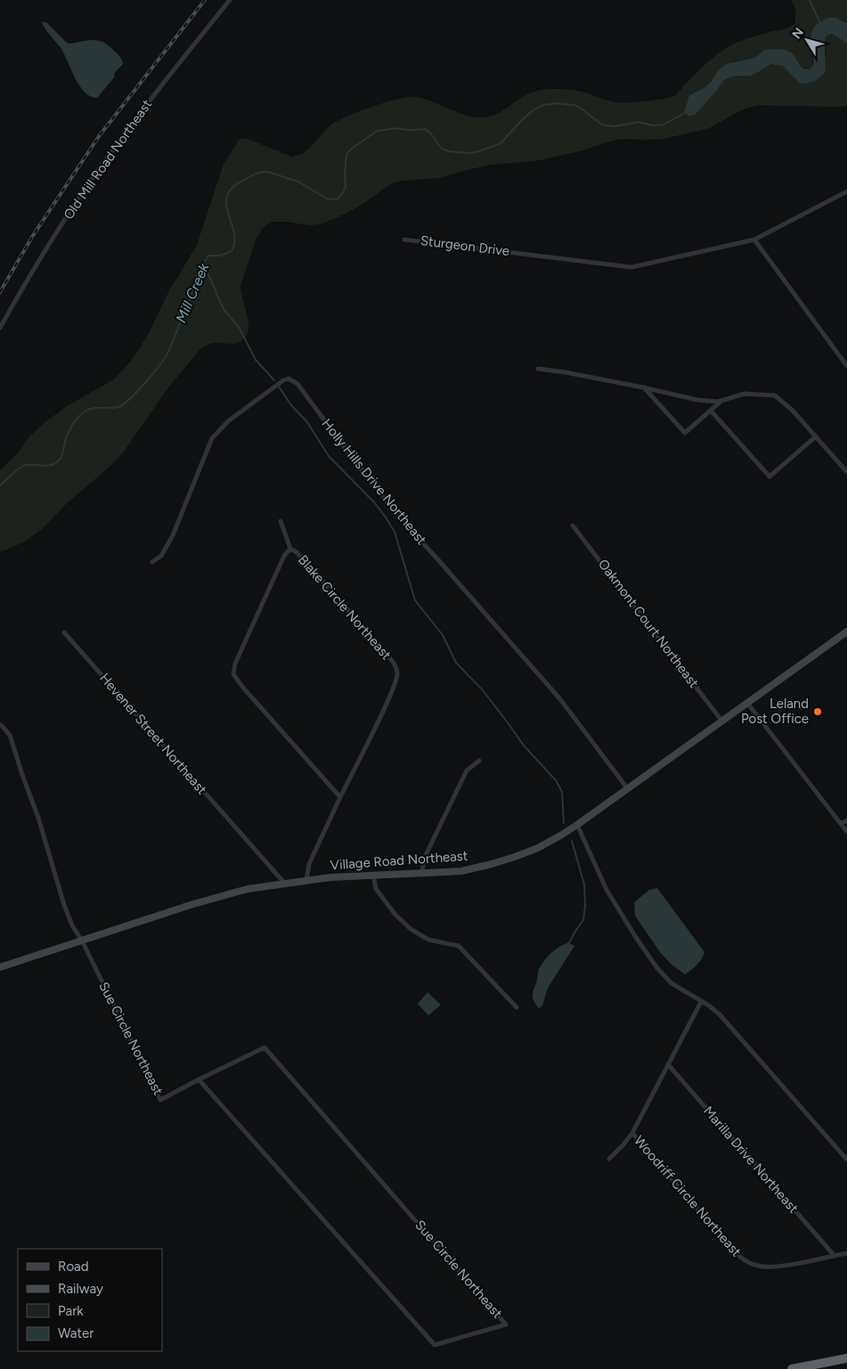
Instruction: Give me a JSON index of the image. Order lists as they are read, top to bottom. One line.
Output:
{"streets":{"main road":["Village Road Northeast"],"street":["Old Mill Road Northeast","Sturgeon Drive","Holly Hills Drive Northeast","Blake Circle Northeast","Oakmont Court Northeast","Hevener Street Northeast","Sue Circle Northeast","Marilla Drive Northeast","Woodriff Circle Northeast"]},"crossings":[["Holly Hills Drive Northeast","Village Road Northeast"],["Blake Circle Northeast","Village Road Northeast"],["Oakmont Court Northeast","Village Road Northeast"],["Hevener Street Northeast","Village Road Northeast"],["Village Road Northeast","Sue Circle Northeast"],["Marilla Drive Northeast","Woodriff Circle Northeast"]],"water":["Mill Creek"],"places":["Leland Post Office"],"legend":["Road","Railway","Park","Water"],"north":"top left"}
